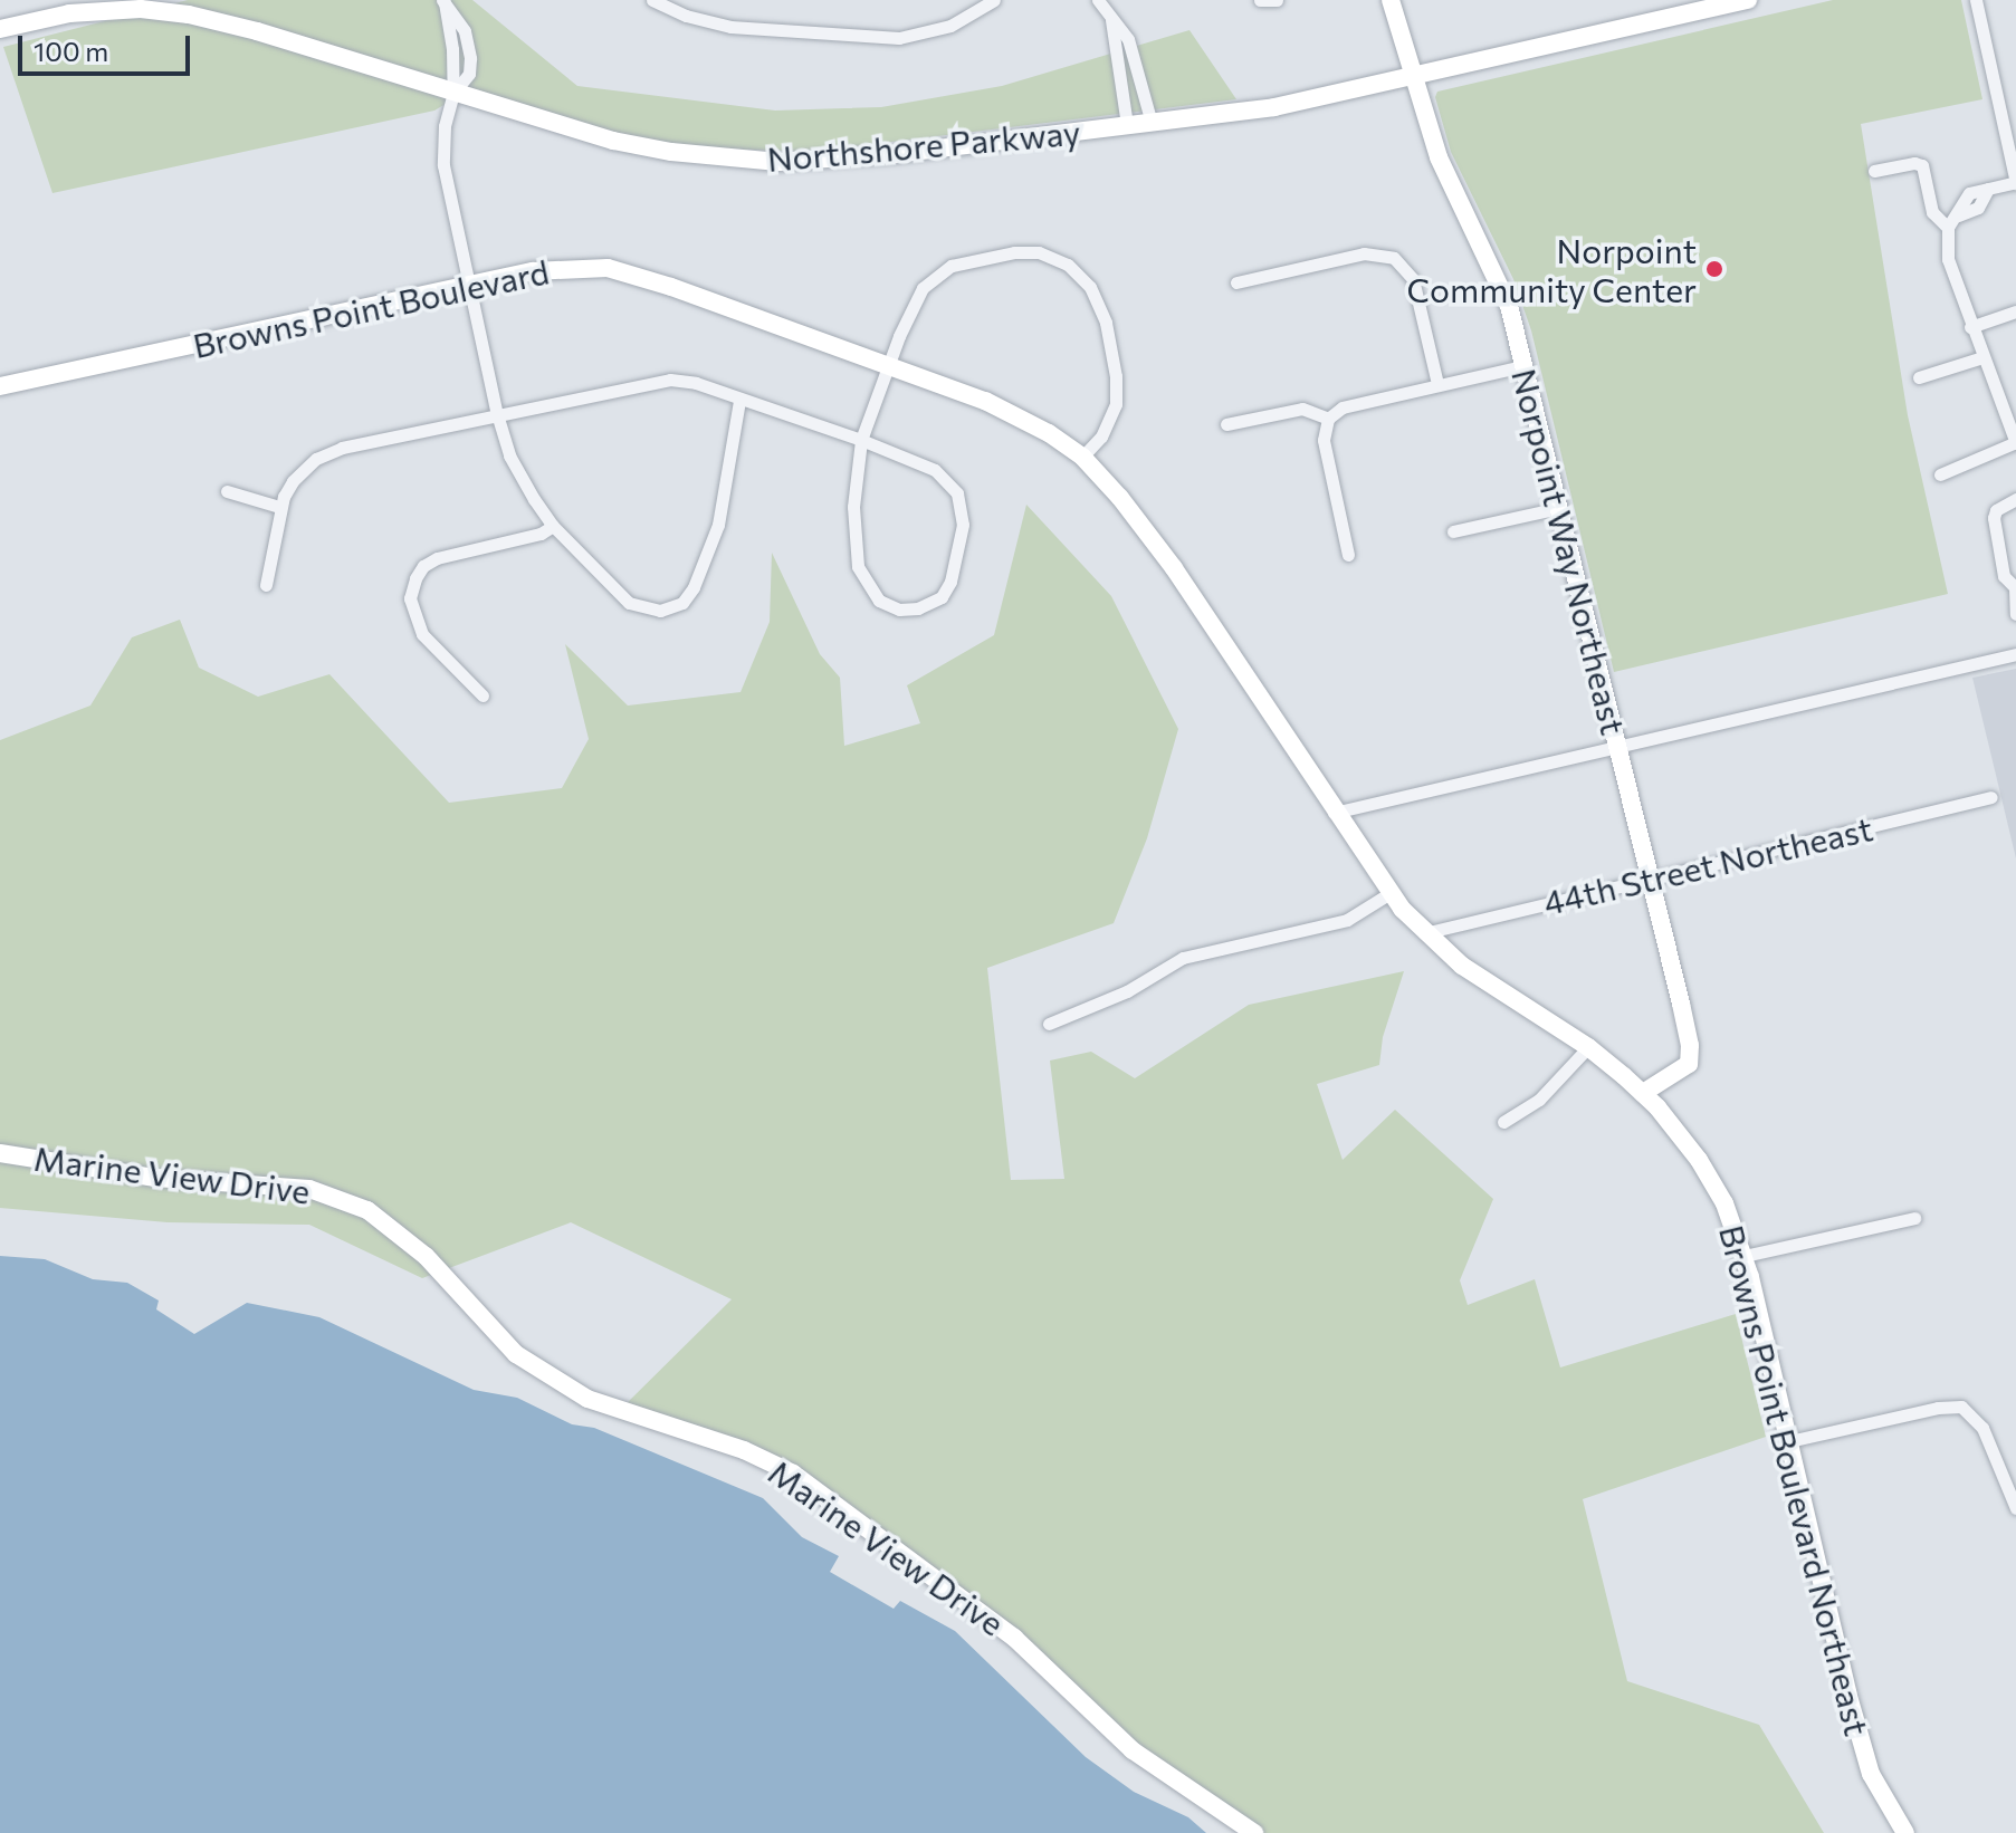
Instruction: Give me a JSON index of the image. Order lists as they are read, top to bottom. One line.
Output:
{"streets":{"street":["Northshore Parkway","Browns Point Boulevard","Norpoint Way Northeast","44th Street Northeast","Marine View Drive","Browns Point Boulevard Northeast"]},"crossings":[["Northshore Parkway","Norpoint Way Northeast"],["Browns Point Boulevard","Browns Point Boulevard Northeast"],["Norpoint Way Northeast","44th Street Northeast"],["Norpoint Way Northeast","Browns Point Boulevard Northeast"],["44th Street Northeast","Browns Point Boulevard Northeast"]],"places":["Norpoint Community Center"],"scale_bar":"100 m"}
